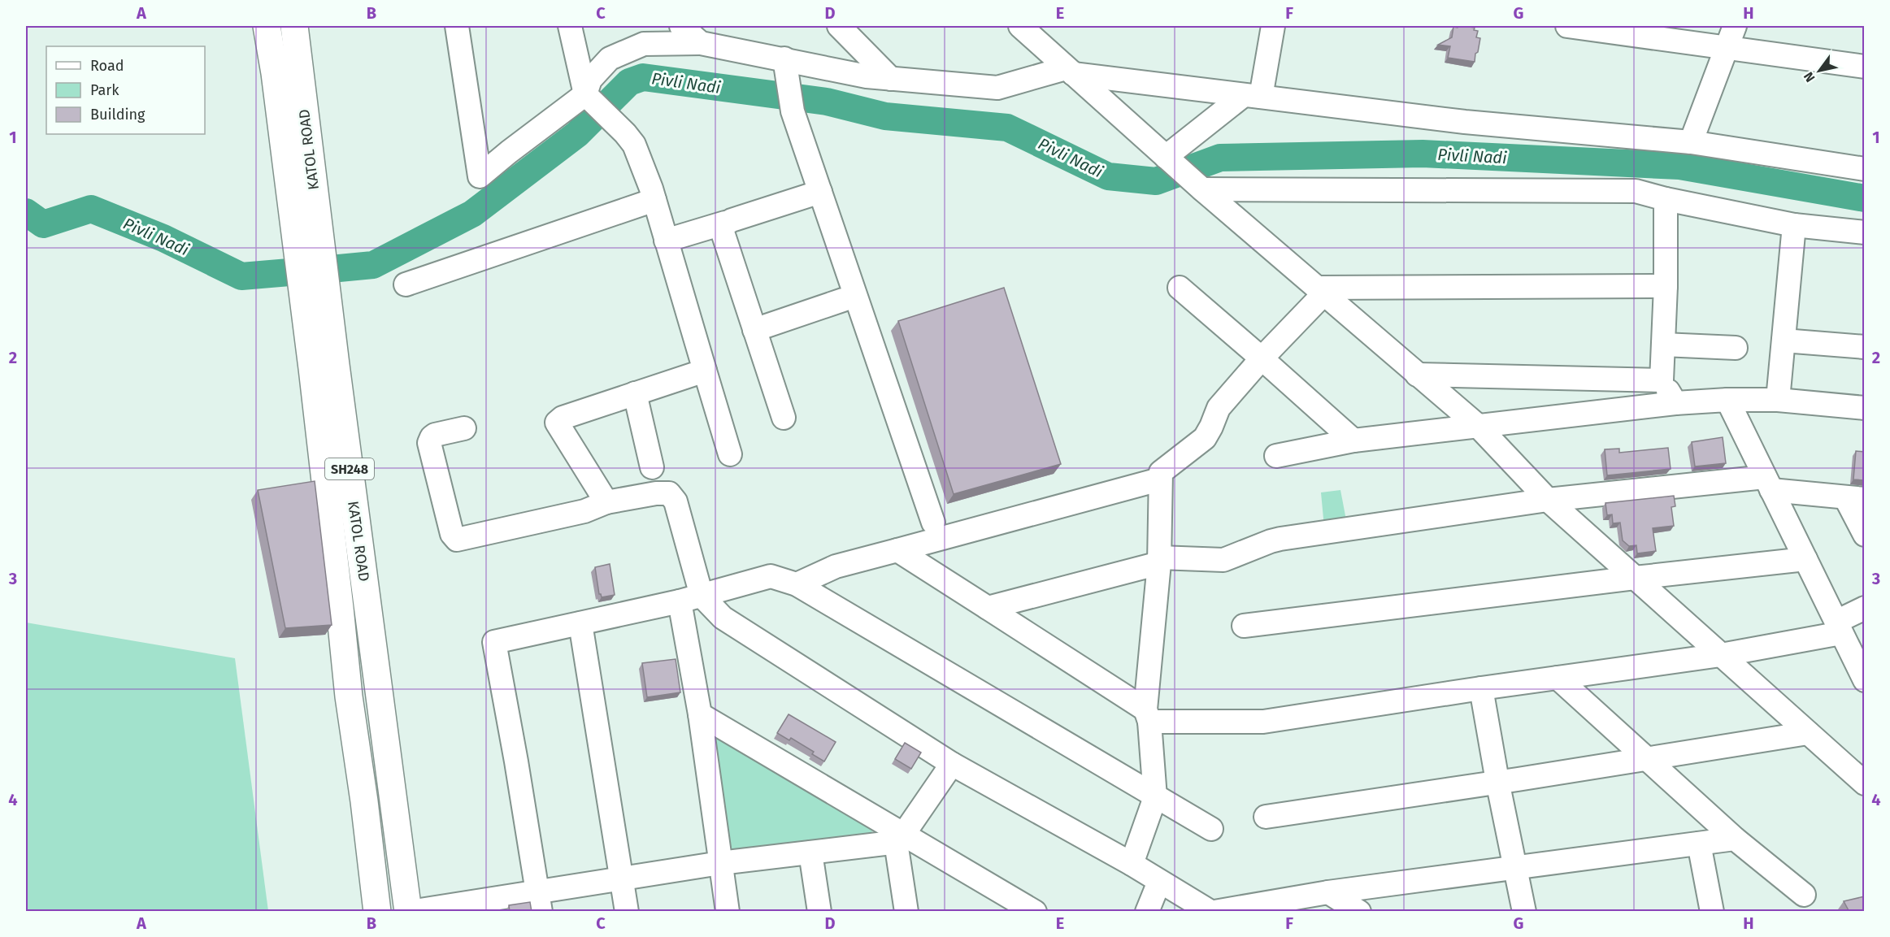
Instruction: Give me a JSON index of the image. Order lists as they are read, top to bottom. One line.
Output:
{"streets":{"main road":["KATOL ROAD","SH248"]},"water":["Pivli Nadi"],"legend":["Road","Park","Building"],"north":"bottom left","grid":{"columns":["A","B","C","D","E","F","G","H"],"rows":["1","2","3","4"]}}
